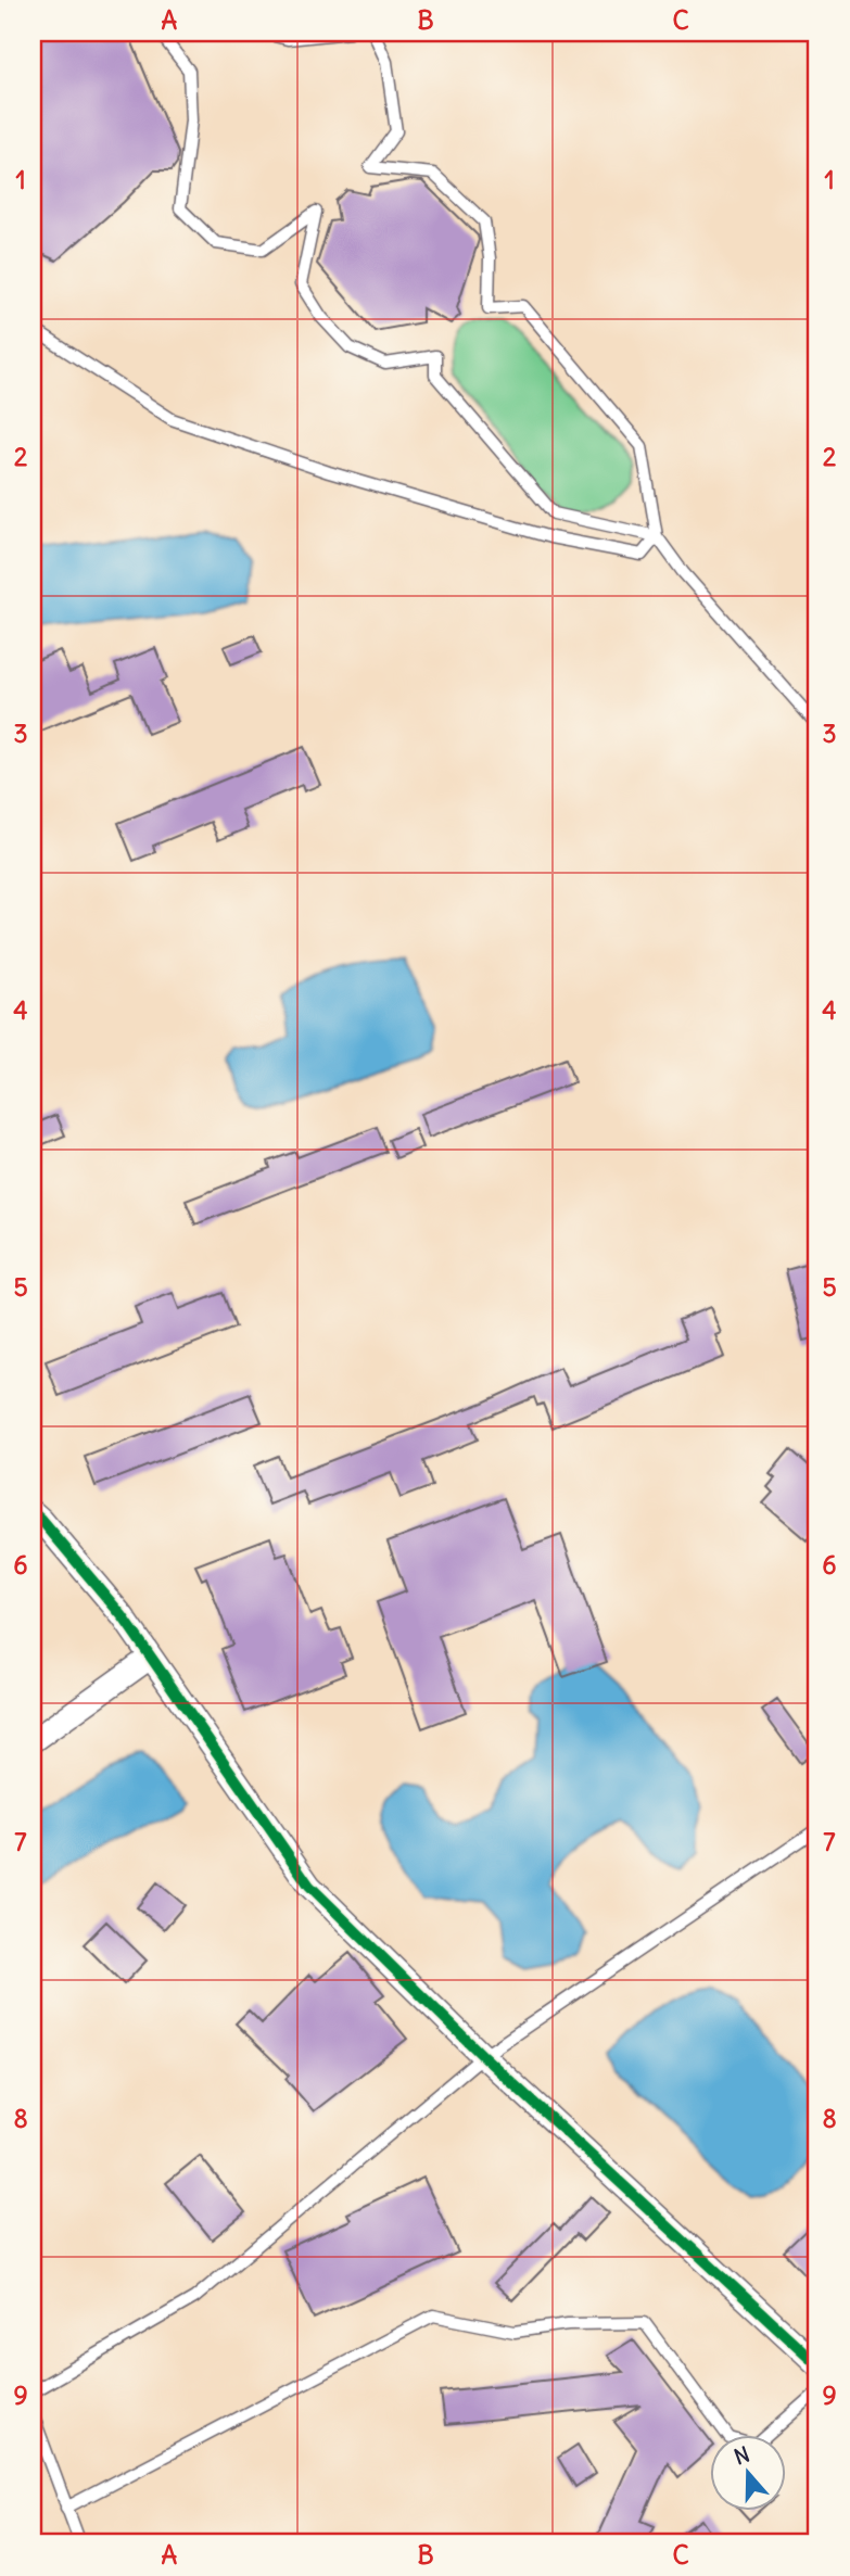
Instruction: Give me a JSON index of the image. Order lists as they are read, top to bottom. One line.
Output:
{"north":"top","grid":{"columns":["A","B","C"],"rows":["1","2","3","4","5","6","7","8","9"]}}
